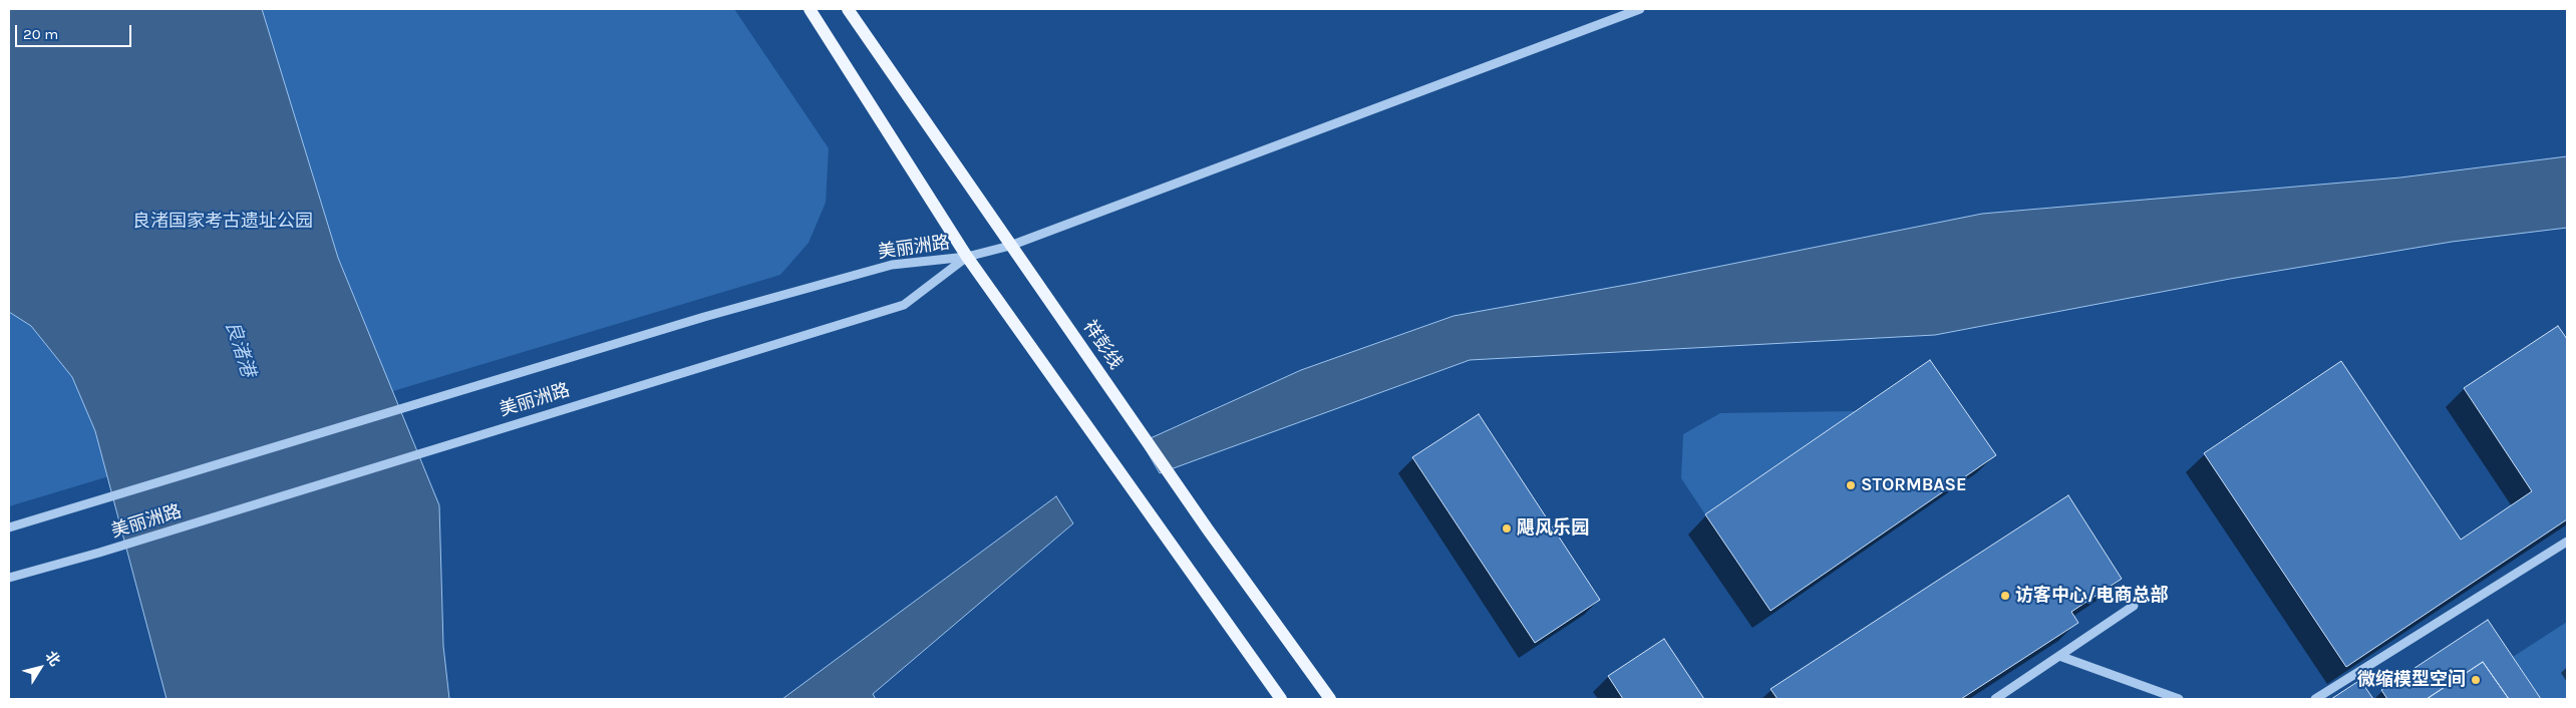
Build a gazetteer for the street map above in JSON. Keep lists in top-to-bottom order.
{
  "streets": {
    "main road": ["祥彭线"],
    "street": ["美丽洲路"]
  },
  "water": ["良渚港"],
  "parks": ["良渚国家考古遗址公园"],
  "places": [
    "STORMBASE",
    "飓风乐园",
    "访客中心/电商总部",
    "微缩模型空间"
  ],
  "scale_bar": "20 m",
  "north": "top right"
}
